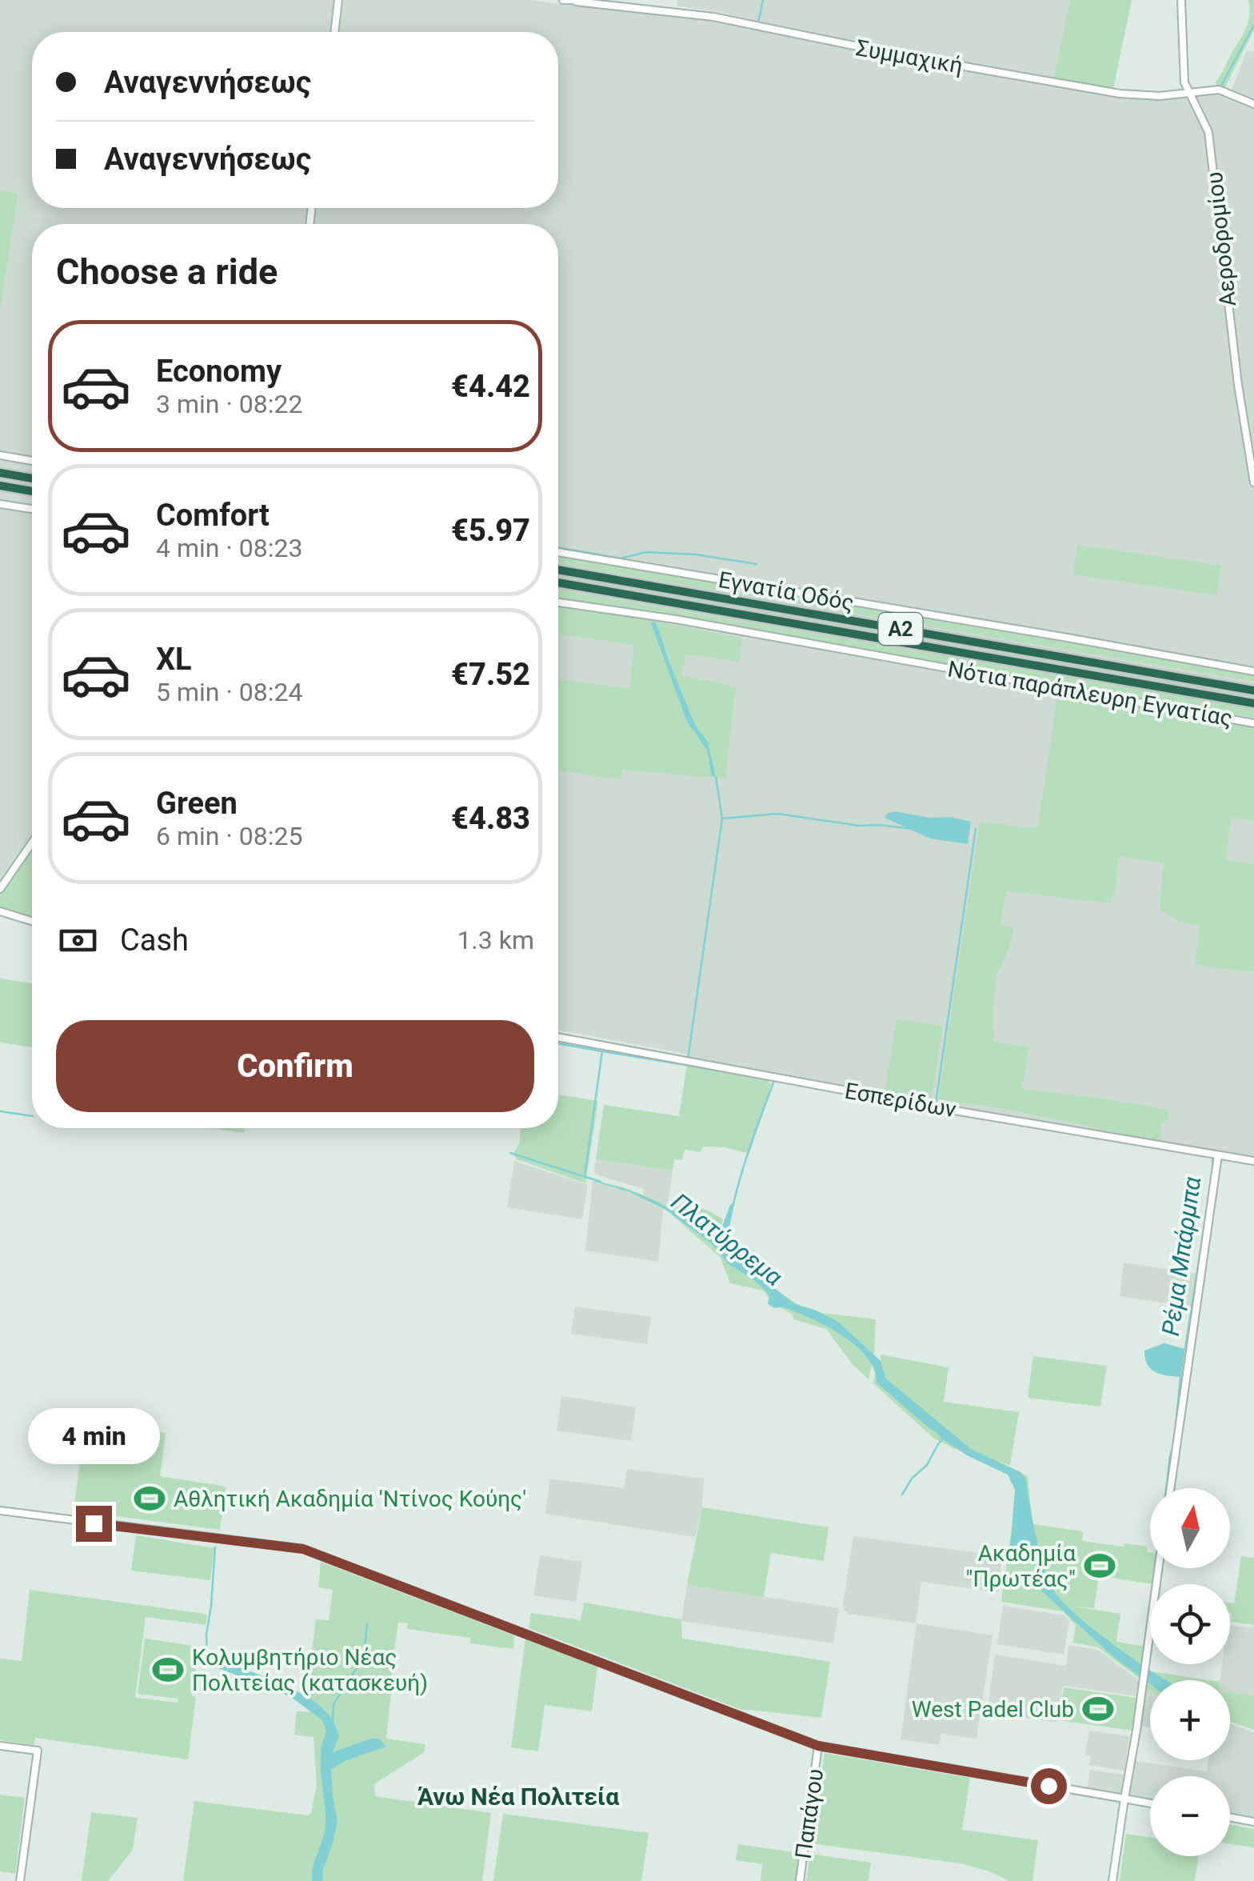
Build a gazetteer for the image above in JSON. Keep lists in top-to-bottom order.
{
  "streets": {
    "highway": ["Εγνατία Οδός", "Α2"],
    "street": [
      "Συμμαχική",
      "Αεροδρομίου",
      "Νότια παράπλευρη Εγνατίας",
      "Εσπερίδων",
      "Παπάγου"
    ]
  },
  "crossings": [
    ["Συμμαχική", "Αεροδρομίου"]
  ],
  "districts": ["Άνω Νέα Πολιτεία"],
  "water": ["Πλατύρρεμα", "Ρέμα Μπάρμπα"],
  "places": {
    "sports": [
      "Αθλητική Ακαδημία 'Ντίνος Κούης'",
      "Ακαδημία \"Πρωτέας\"",
      "Κολυμβητήριο Νέας Πολιτείας (κατασκευή)",
      "West Padel Club"
    ]
  },
  "north": "top",
  "page": {
    "banner": ["Αναγεννήσεως", "Αναγεννήσεως"],
    "heading": "Choose a ride",
    "list": [
      {
        "name": "Economy",
        "note": "3 min · 08:22",
        "value": "€4.42"
      },
      {
        "name": "Comfort",
        "note": "4 min · 08:23",
        "value": "€5.97"
      },
      {
        "name": "XL",
        "note": "5 min · 08:24",
        "value": "€7.52"
      },
      {
        "name": "Green",
        "note": "6 min · 08:25",
        "value": "€4.83"
      }
    ],
    "pay": ["Cash", "1.3 km"],
    "buttons": "Confirm",
    "bubble": "4 min",
    "map_buttons": ["+", "−"]
  }
}
